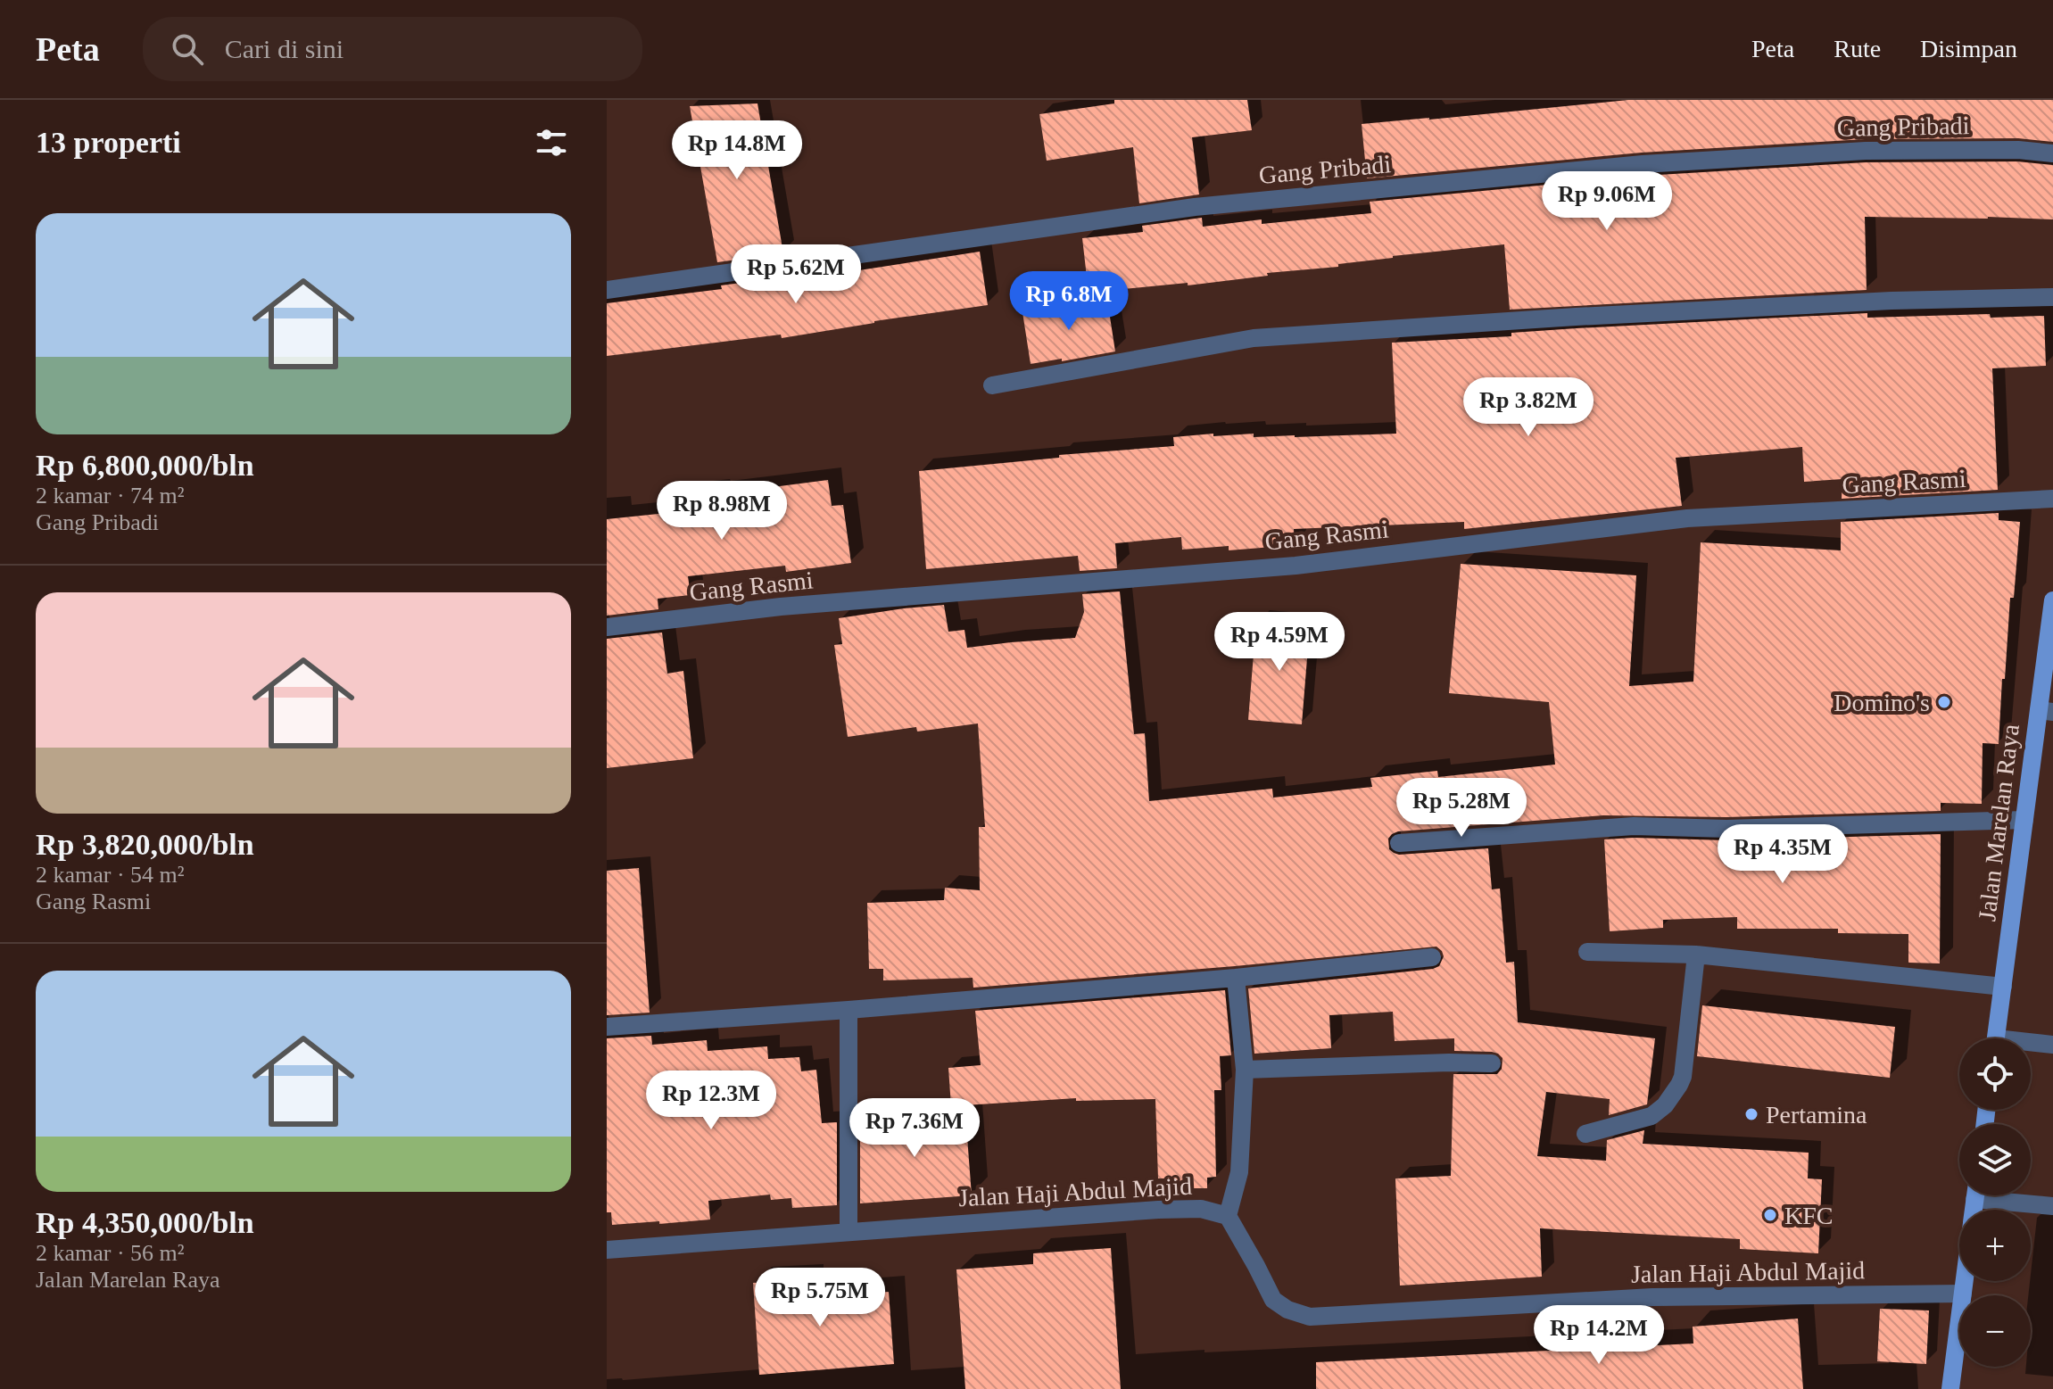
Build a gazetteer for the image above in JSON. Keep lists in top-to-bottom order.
{
  "streets": {
    "main road": ["Jalan Marelan Raya"],
    "street": ["Gang Pribadi", "Gang Rasmi", "Jalan Haji Abdul Majid"]
  },
  "places": ["Domino's", "Pertamina", "KFC"],
  "page": {
    "header": "Peta",
    "search": "Cari di sini",
    "nav": ["Peta", "Rute", "Disimpan"],
    "heading": "13 properti",
    "price": [
      "Rp 14.8M",
      "Rp 9.06M",
      "Rp 5.62M",
      "Rp 6.8M",
      "Rp 3.82M",
      "Rp 8.98M",
      "Rp 4.59M",
      "Rp 5.28M",
      "Rp 4.35M",
      "Rp 12.3M",
      "Rp 7.36M",
      "Rp 5.75M",
      "Rp 14.2M"
    ],
    "list": [
      {
        "name": "Rp 6,800,000/bln",
        "note": "2 kamar · 74 m² · Gang Pribadi"
      },
      {
        "name": "Rp 3,820,000/bln",
        "note": "2 kamar · 54 m² · Gang Rasmi"
      },
      {
        "name": "Rp 4,350,000/bln",
        "note": "2 kamar · 56 m² · Jalan Marelan Raya"
      }
    ],
    "map_buttons": ["+", "−"]
  }
}
